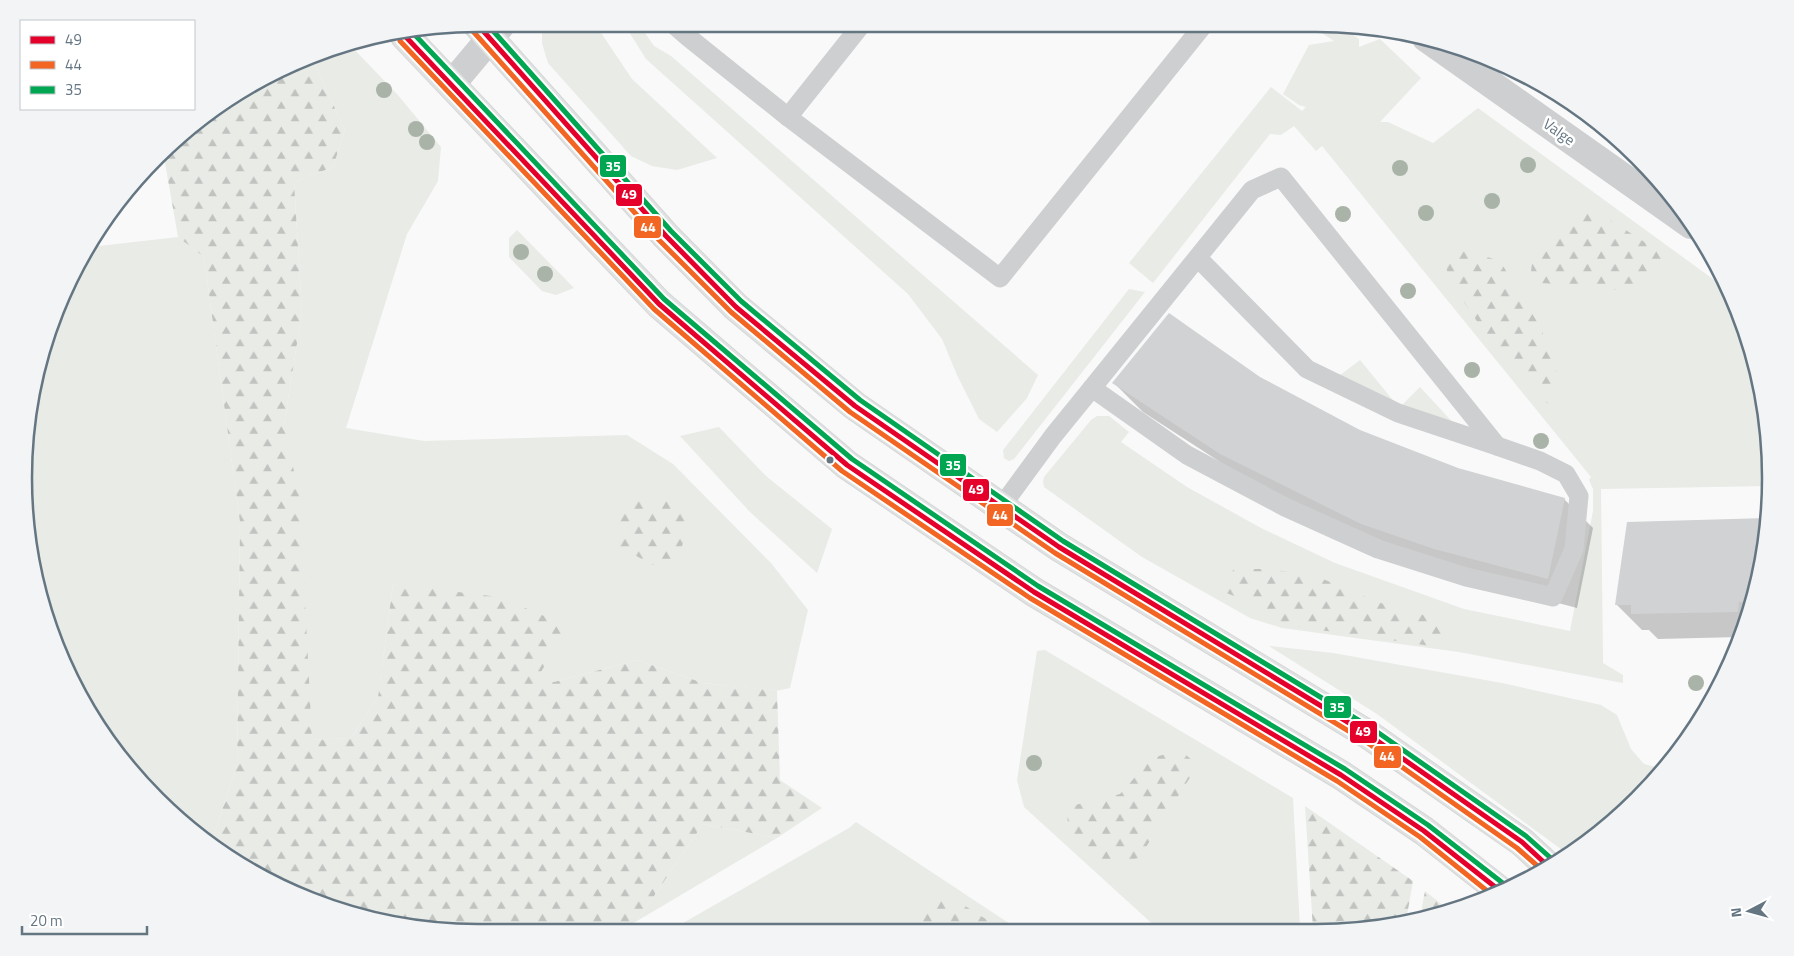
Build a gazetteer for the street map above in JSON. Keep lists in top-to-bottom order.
{
  "streets": {
    "street": ["Valge"]
  },
  "lines": ["transit line 49", "transit line 35", "transit line 44"],
  "legend": ["49", "44", "35"],
  "scale_bar": "20 m",
  "north": "left"
}
